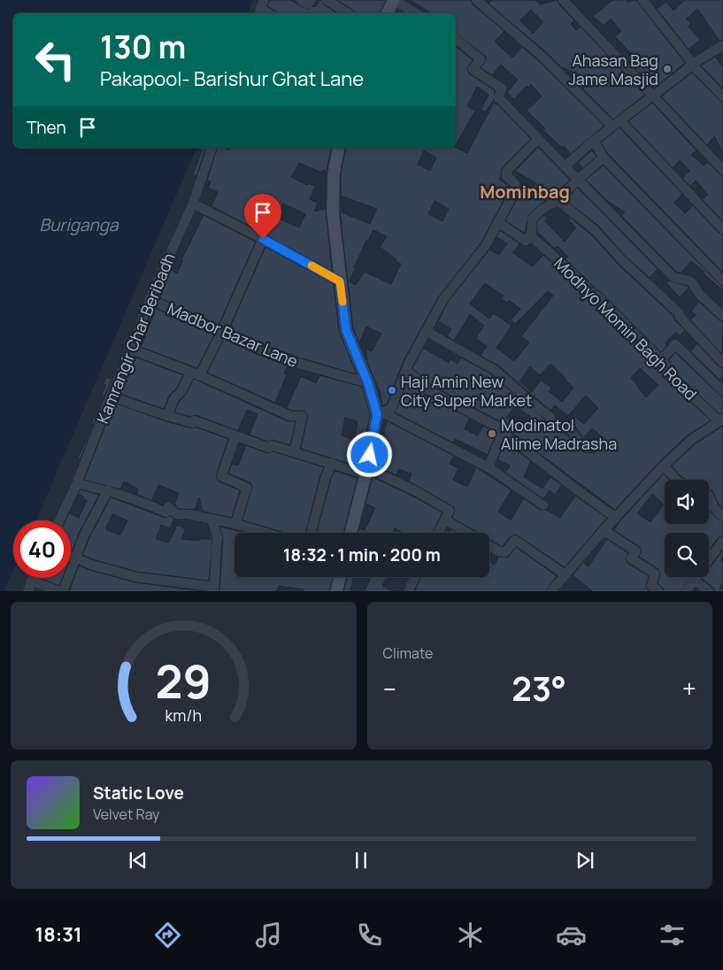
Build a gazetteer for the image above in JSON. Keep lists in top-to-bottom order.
{
  "streets": {
    "street": ["Modhyo Momin Bagh Road", "Madbor Bazar Lane", "Kamrangir Char Beribadh"]
  },
  "crossings": [
    ["Madbor Bazar Lane", "Kamrangir Char Beribadh"]
  ],
  "districts": ["Mominbag"],
  "water": ["Buriganga"],
  "places": ["Ahasan Bag Jame Masjid", "Haji Amin New City Super Market", "Modinatol Alime Madrasha"],
  "page": {
    "turn": ["130 m", "Pakapool- Barishur Ghat Lane"],
    "then": "Then",
    "limit": "40",
    "trip": "18:32 · 1 min · 200 m",
    "tile": "Climate",
    "heat": ["−", "23°", "+"],
    "song": ["Static Love", "Velvet Ray"],
    "tabs": "18:31",
    "gauge": ["29", "km/h"]
  }
}
